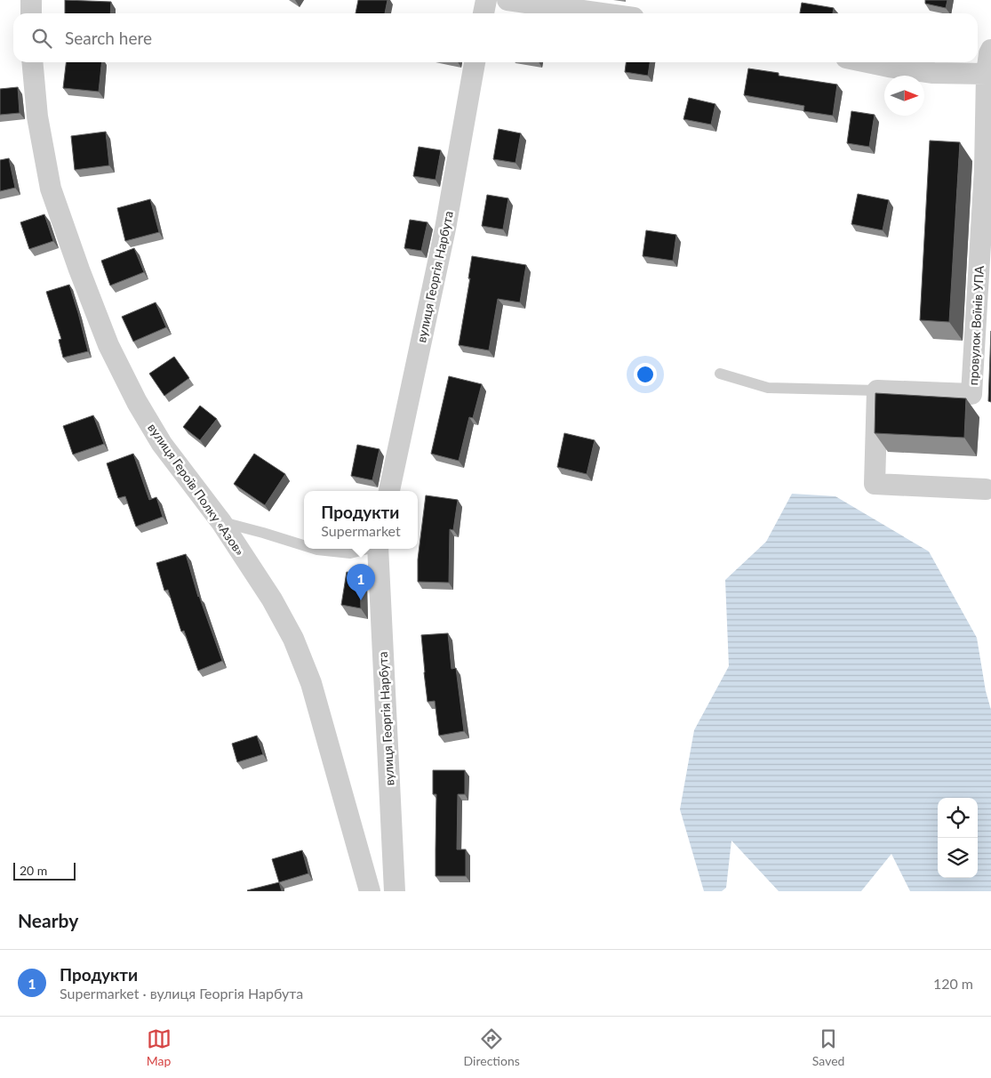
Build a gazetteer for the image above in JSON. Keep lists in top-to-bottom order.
{
  "streets": {
    "street": ["вулиця Георгія Нарбута", "провулок Воїнів УПА", "вулиця Героїв Полку «Азов»"]
  },
  "scale_bar": "20 m",
  "north": "right",
  "page": {
    "search": "Search here",
    "popup": ["Продукти", "Supermarket"],
    "pins": "1",
    "scale": "20 m",
    "heading": "Nearby",
    "list": [
      {
        "mark": "1",
        "name": "Продукти",
        "note": "Supermarket · вулиця Георгія Нарбута",
        "value": "120 m"
      }
    ],
    "nav": ["Map", "Directions", "Saved"]
  }
}
